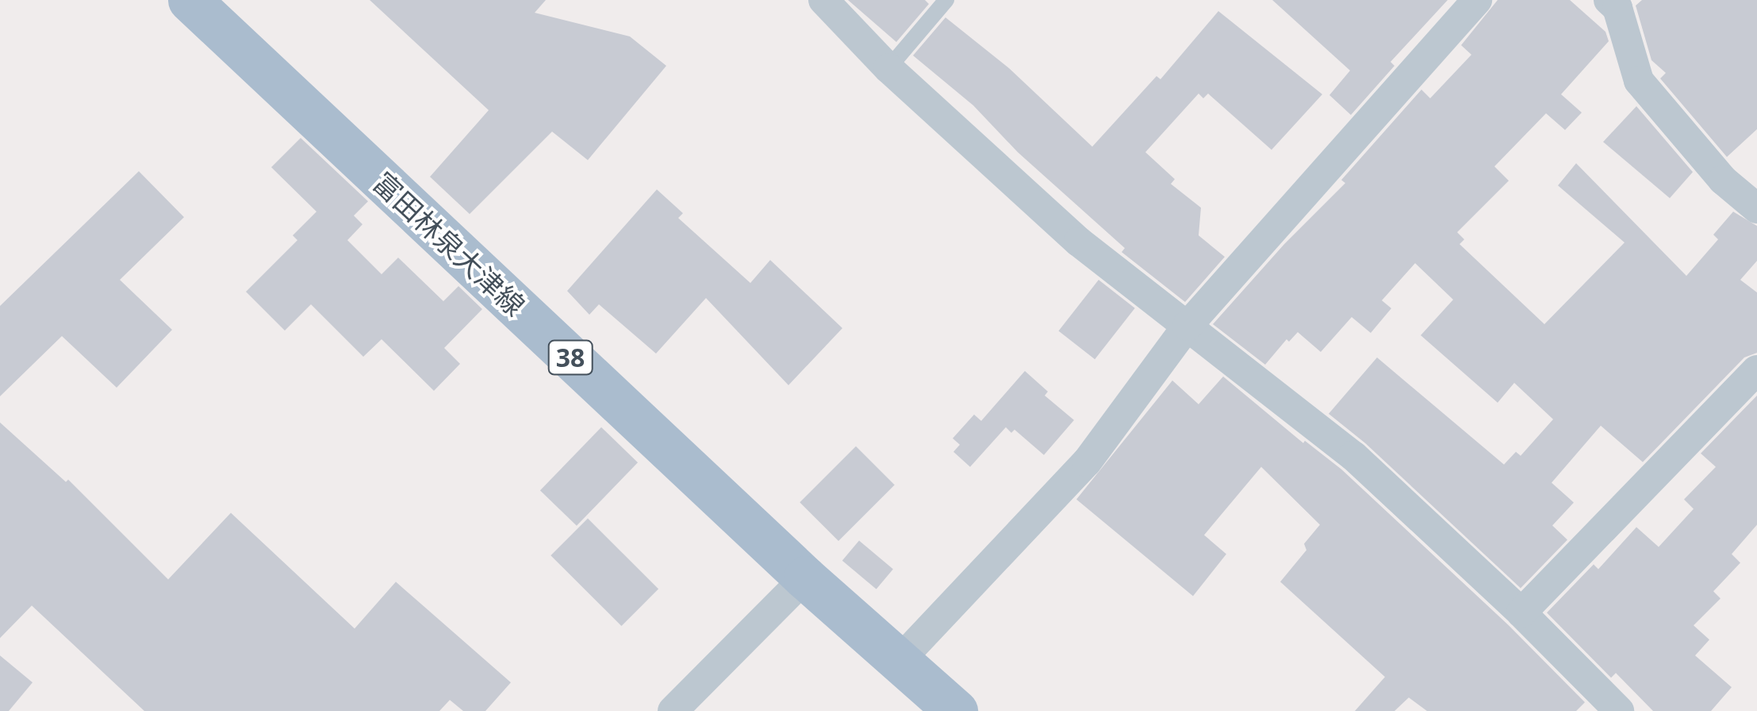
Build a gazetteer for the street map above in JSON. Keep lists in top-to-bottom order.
{
  "streets": {
    "main road": ["富田林泉大津線", "38"]
  }
}
